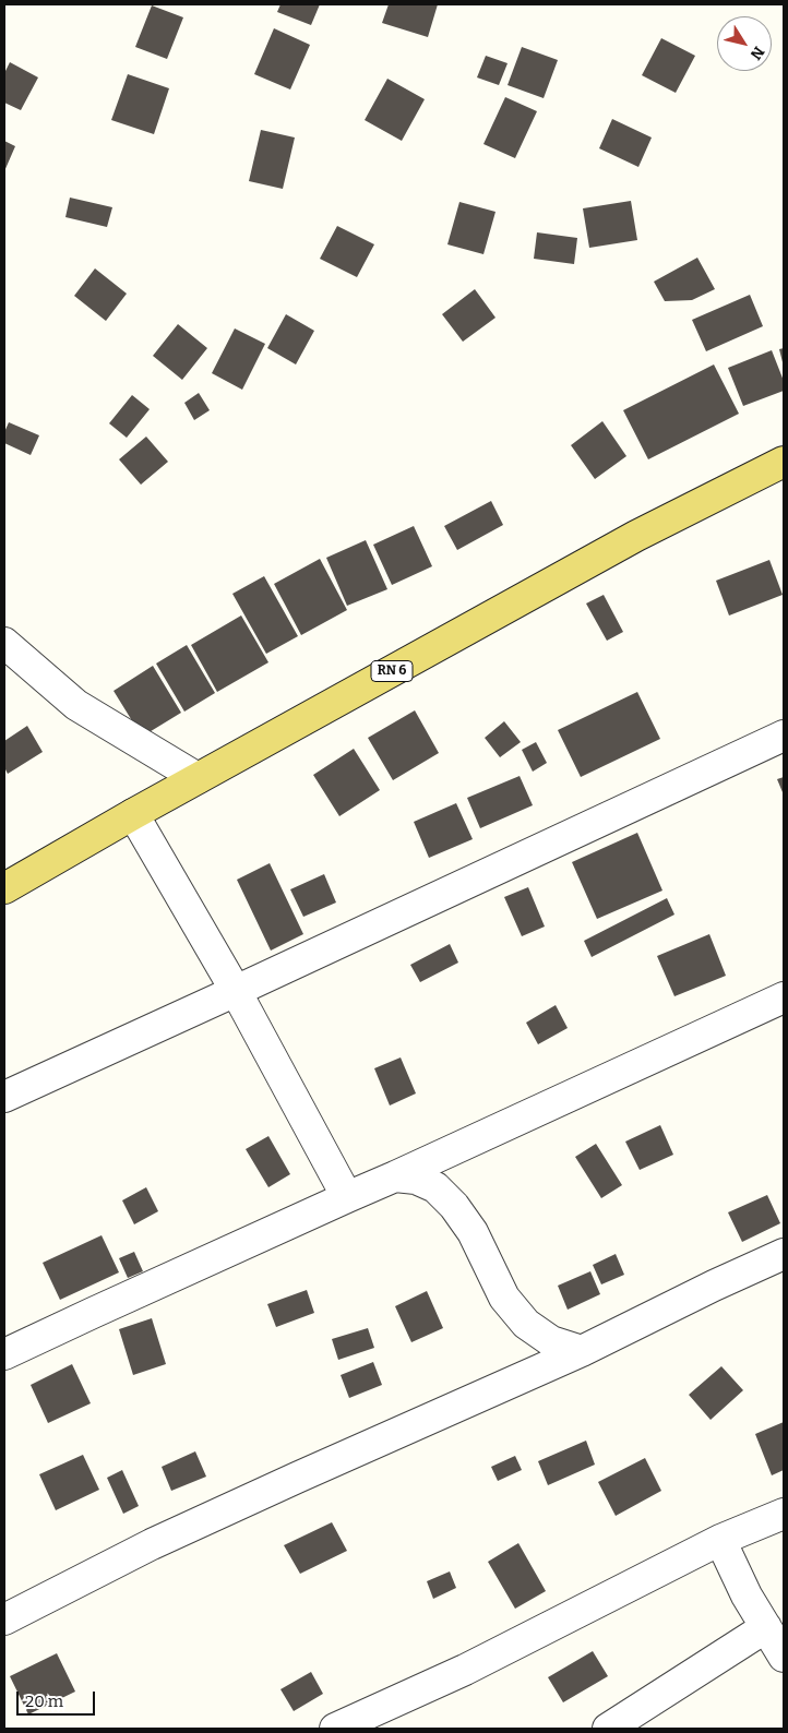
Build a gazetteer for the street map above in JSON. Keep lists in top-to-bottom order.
{
  "streets": {
    "main road": ["RN 6"]
  },
  "scale_bar": "20 m",
  "north": "bottom right"
}
